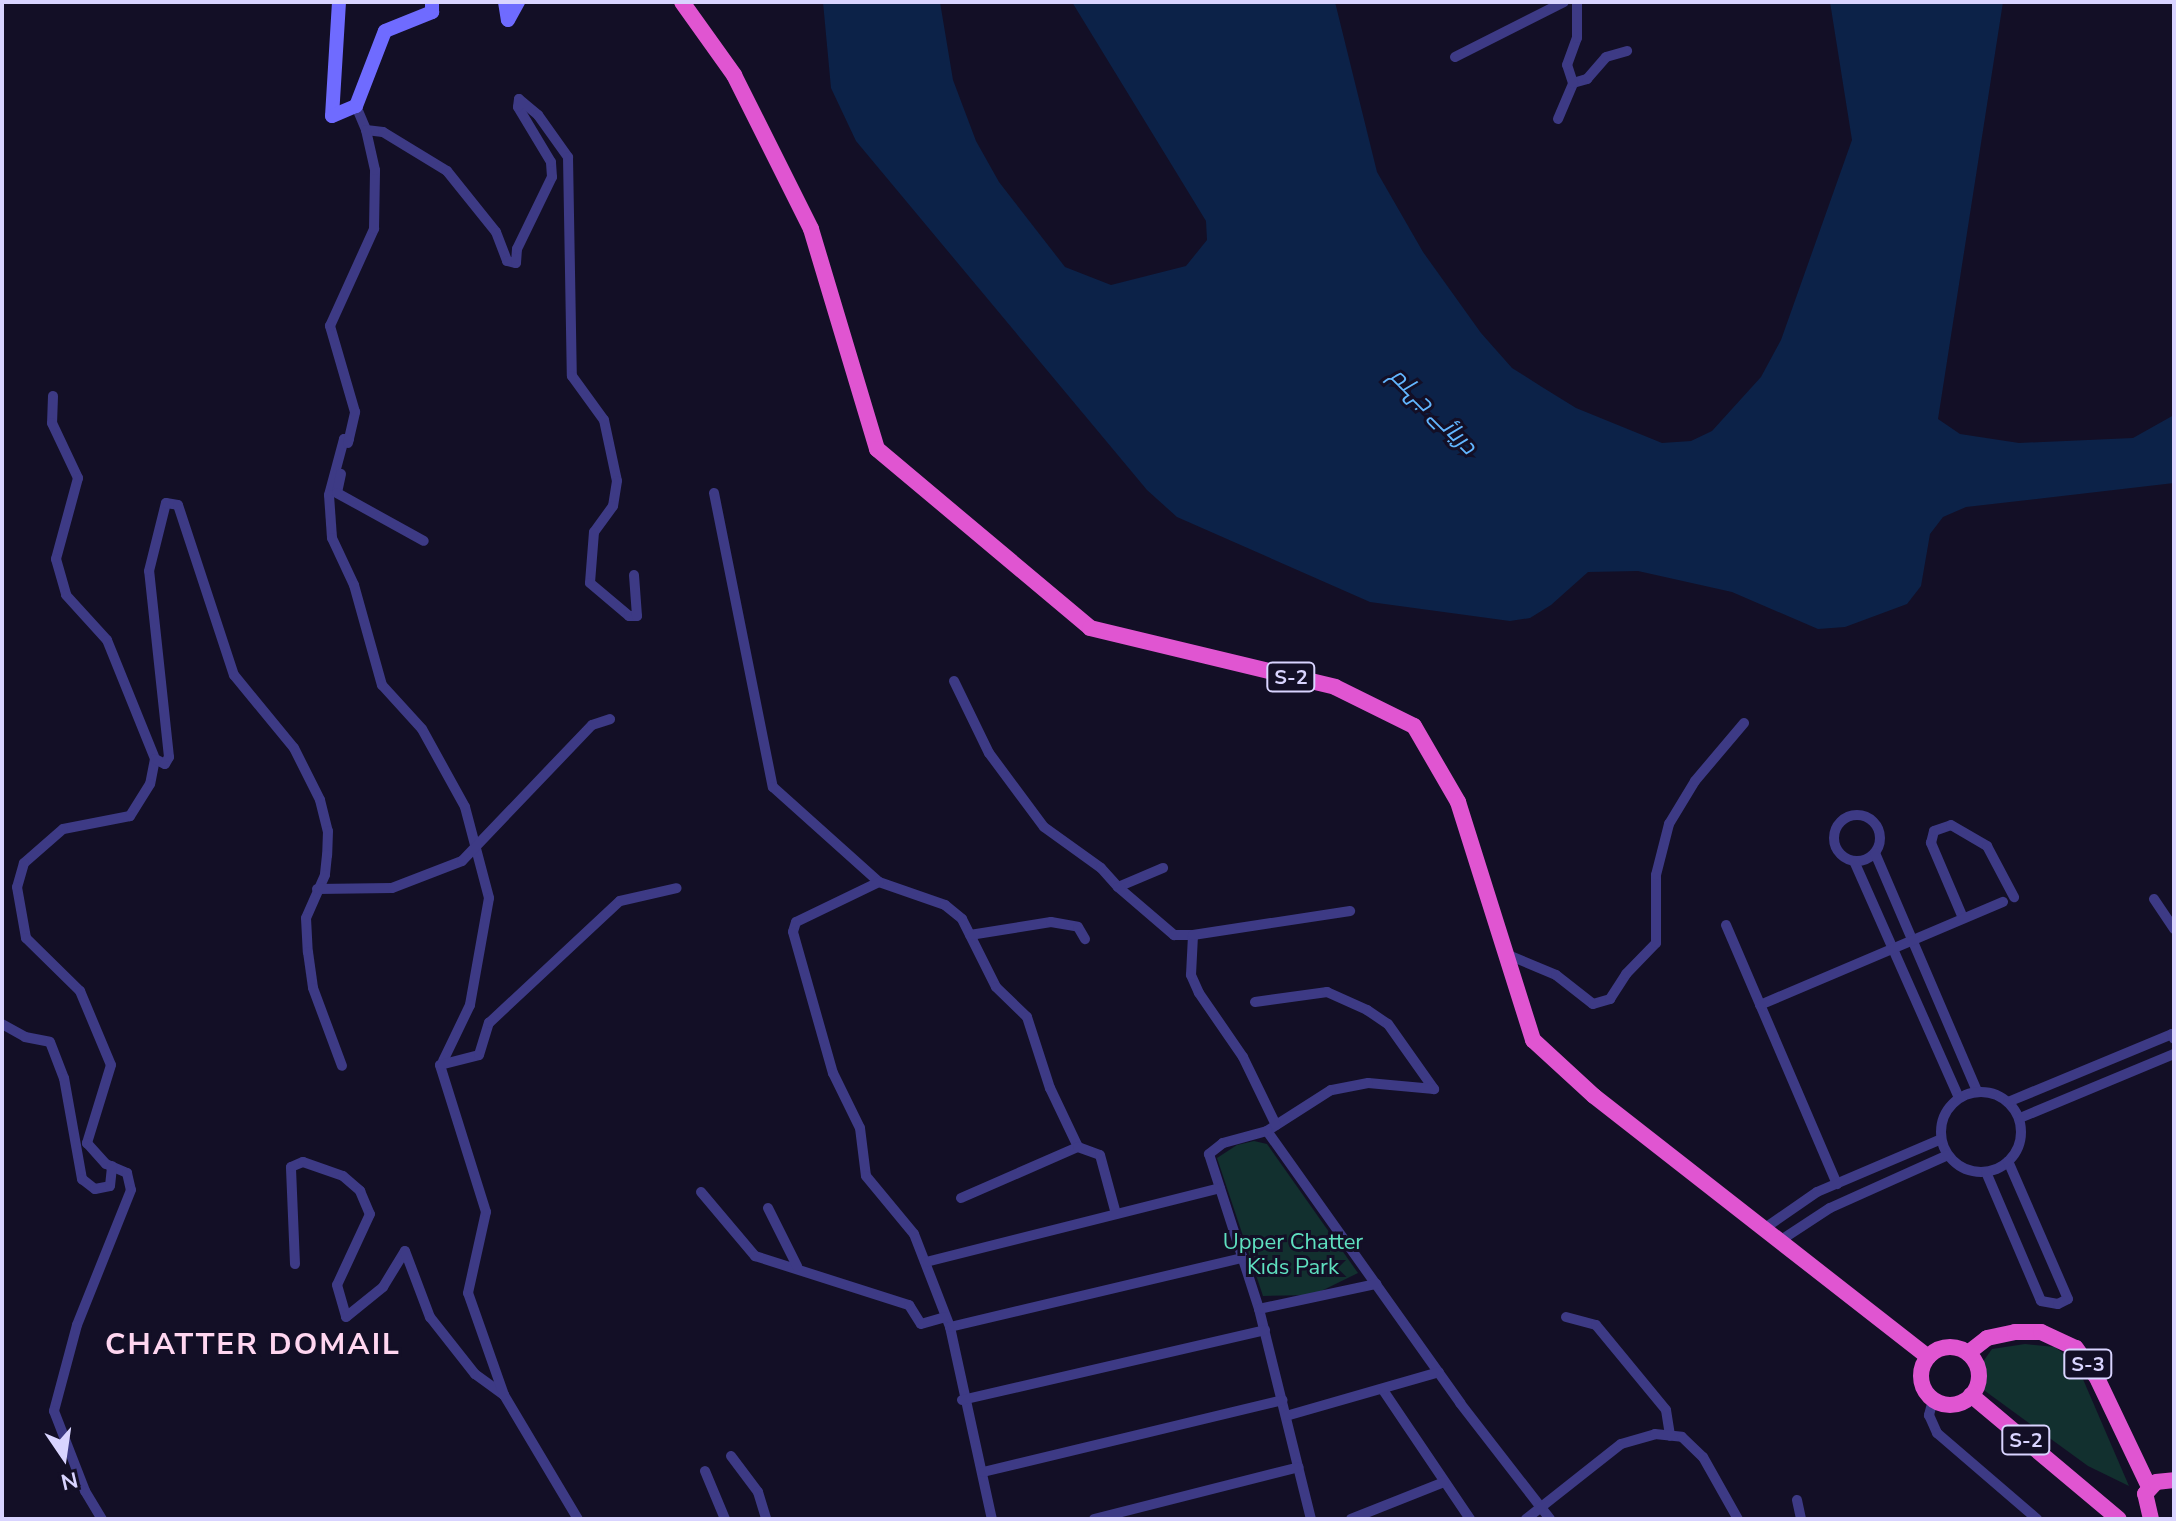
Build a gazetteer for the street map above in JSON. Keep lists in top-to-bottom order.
{
  "streets": {
    "highway": ["S-2", "S-3"]
  },
  "crossings": [
    ["S-2", "S-3"]
  ],
  "districts": ["CHATTER DOMAIL"],
  "water": ["دریائے جہلم"],
  "parks": ["Upper Chatter Kids Park"],
  "north": "bottom"
}
